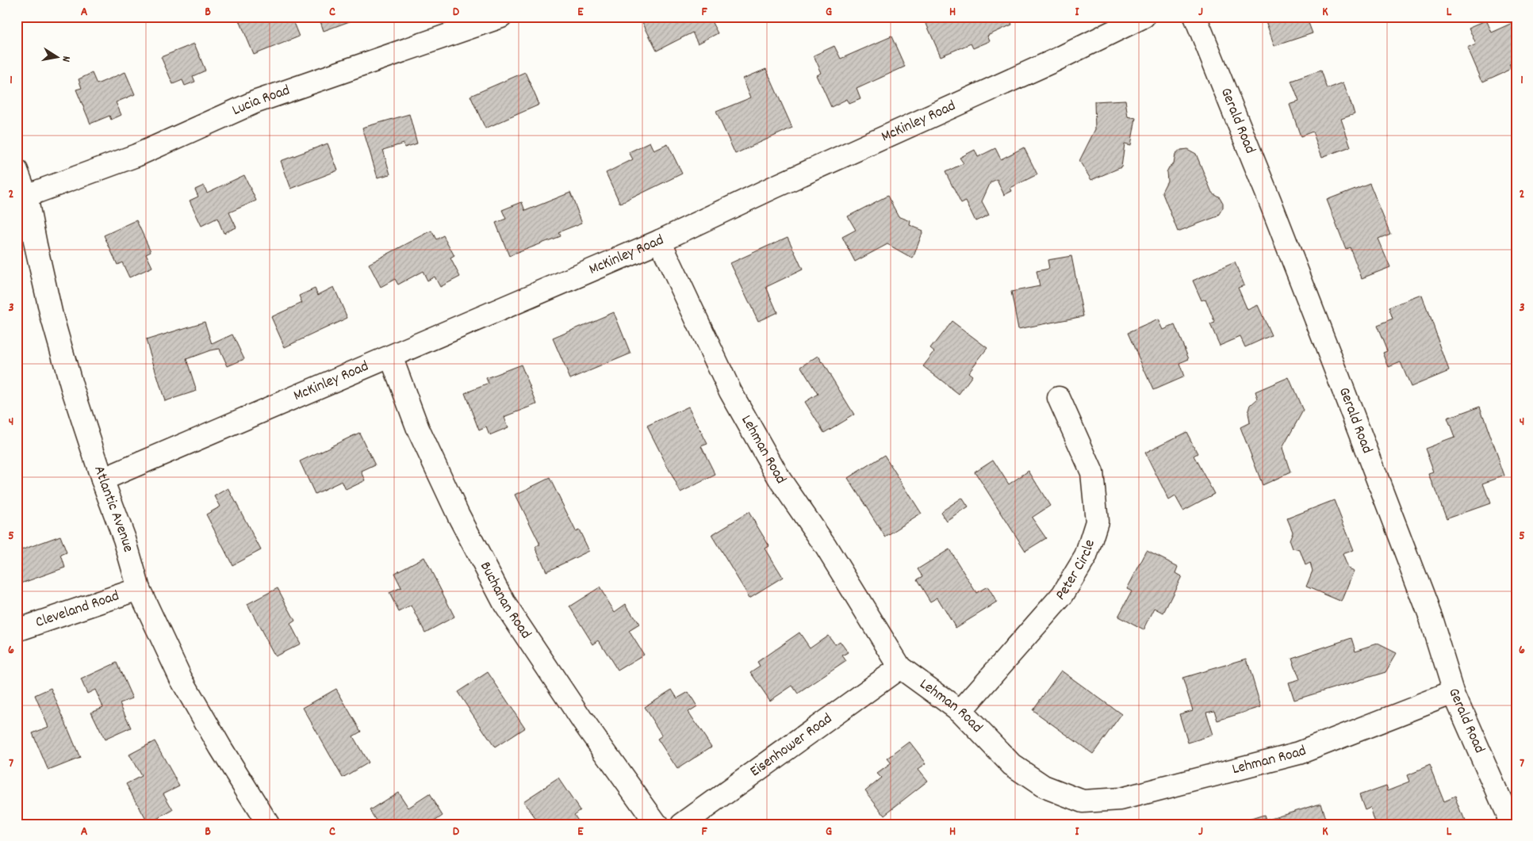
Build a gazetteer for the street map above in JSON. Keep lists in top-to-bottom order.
{
  "streets": {
    "street": [
      "Lucia Road",
      "Gerald Road",
      "McKinley Road",
      "Lehman Road",
      "Atlantic Avenue",
      "Peter Circle",
      "Buchanan Road",
      "Cleveland Road",
      "Eisenhower Road"
    ]
  },
  "crossings": [
    ["Lucia Road", "Atlantic Avenue"],
    ["Gerald Road", "Lehman Road"],
    ["McKinley Road", "Lehman Road"],
    ["McKinley Road", "Atlantic Avenue"],
    ["McKinley Road", "Buchanan Road"],
    ["Lehman Road", "Peter Circle"],
    ["Lehman Road", "Eisenhower Road"],
    ["Atlantic Avenue", "Cleveland Road"]
  ],
  "north": "right",
  "grid": {
    "columns": [
      "A",
      "B",
      "C",
      "D",
      "E",
      "F",
      "G",
      "H",
      "I",
      "J",
      "K",
      "L"
    ],
    "rows": [
      "1",
      "2",
      "3",
      "4",
      "5",
      "6",
      "7"
    ]
  }
}
